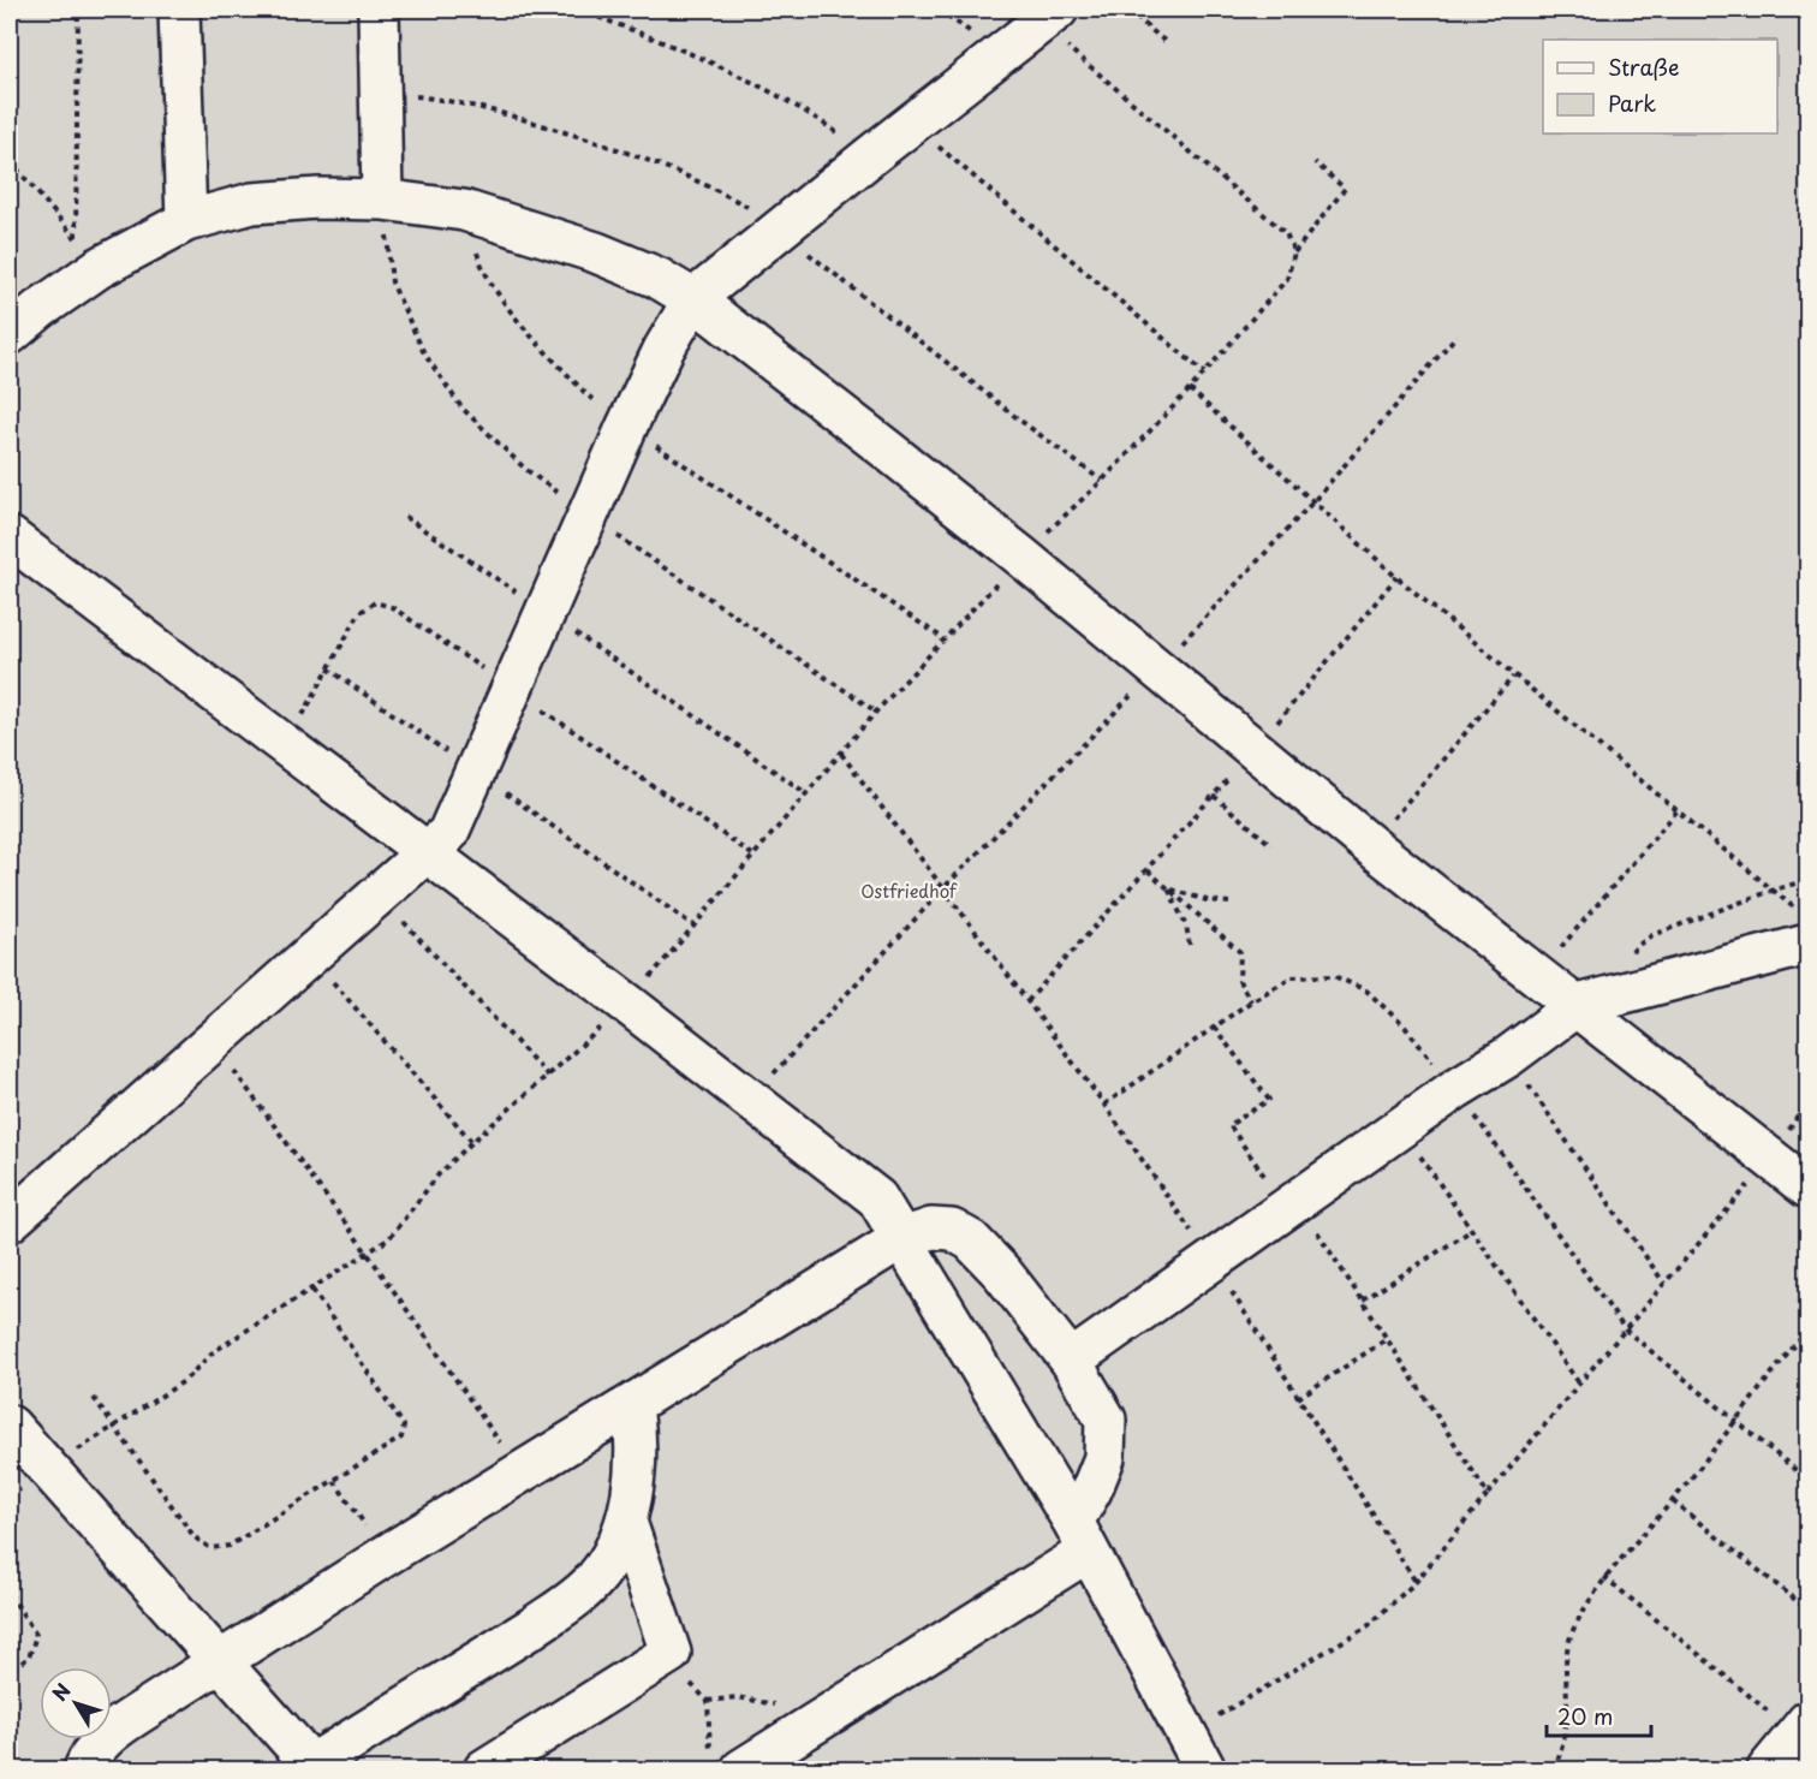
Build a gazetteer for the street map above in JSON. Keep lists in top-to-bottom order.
{
  "parks": ["Ostfriedhof"],
  "legend": ["Straße", "Park"],
  "scale_bar": "20 m",
  "north": "top left"
}
